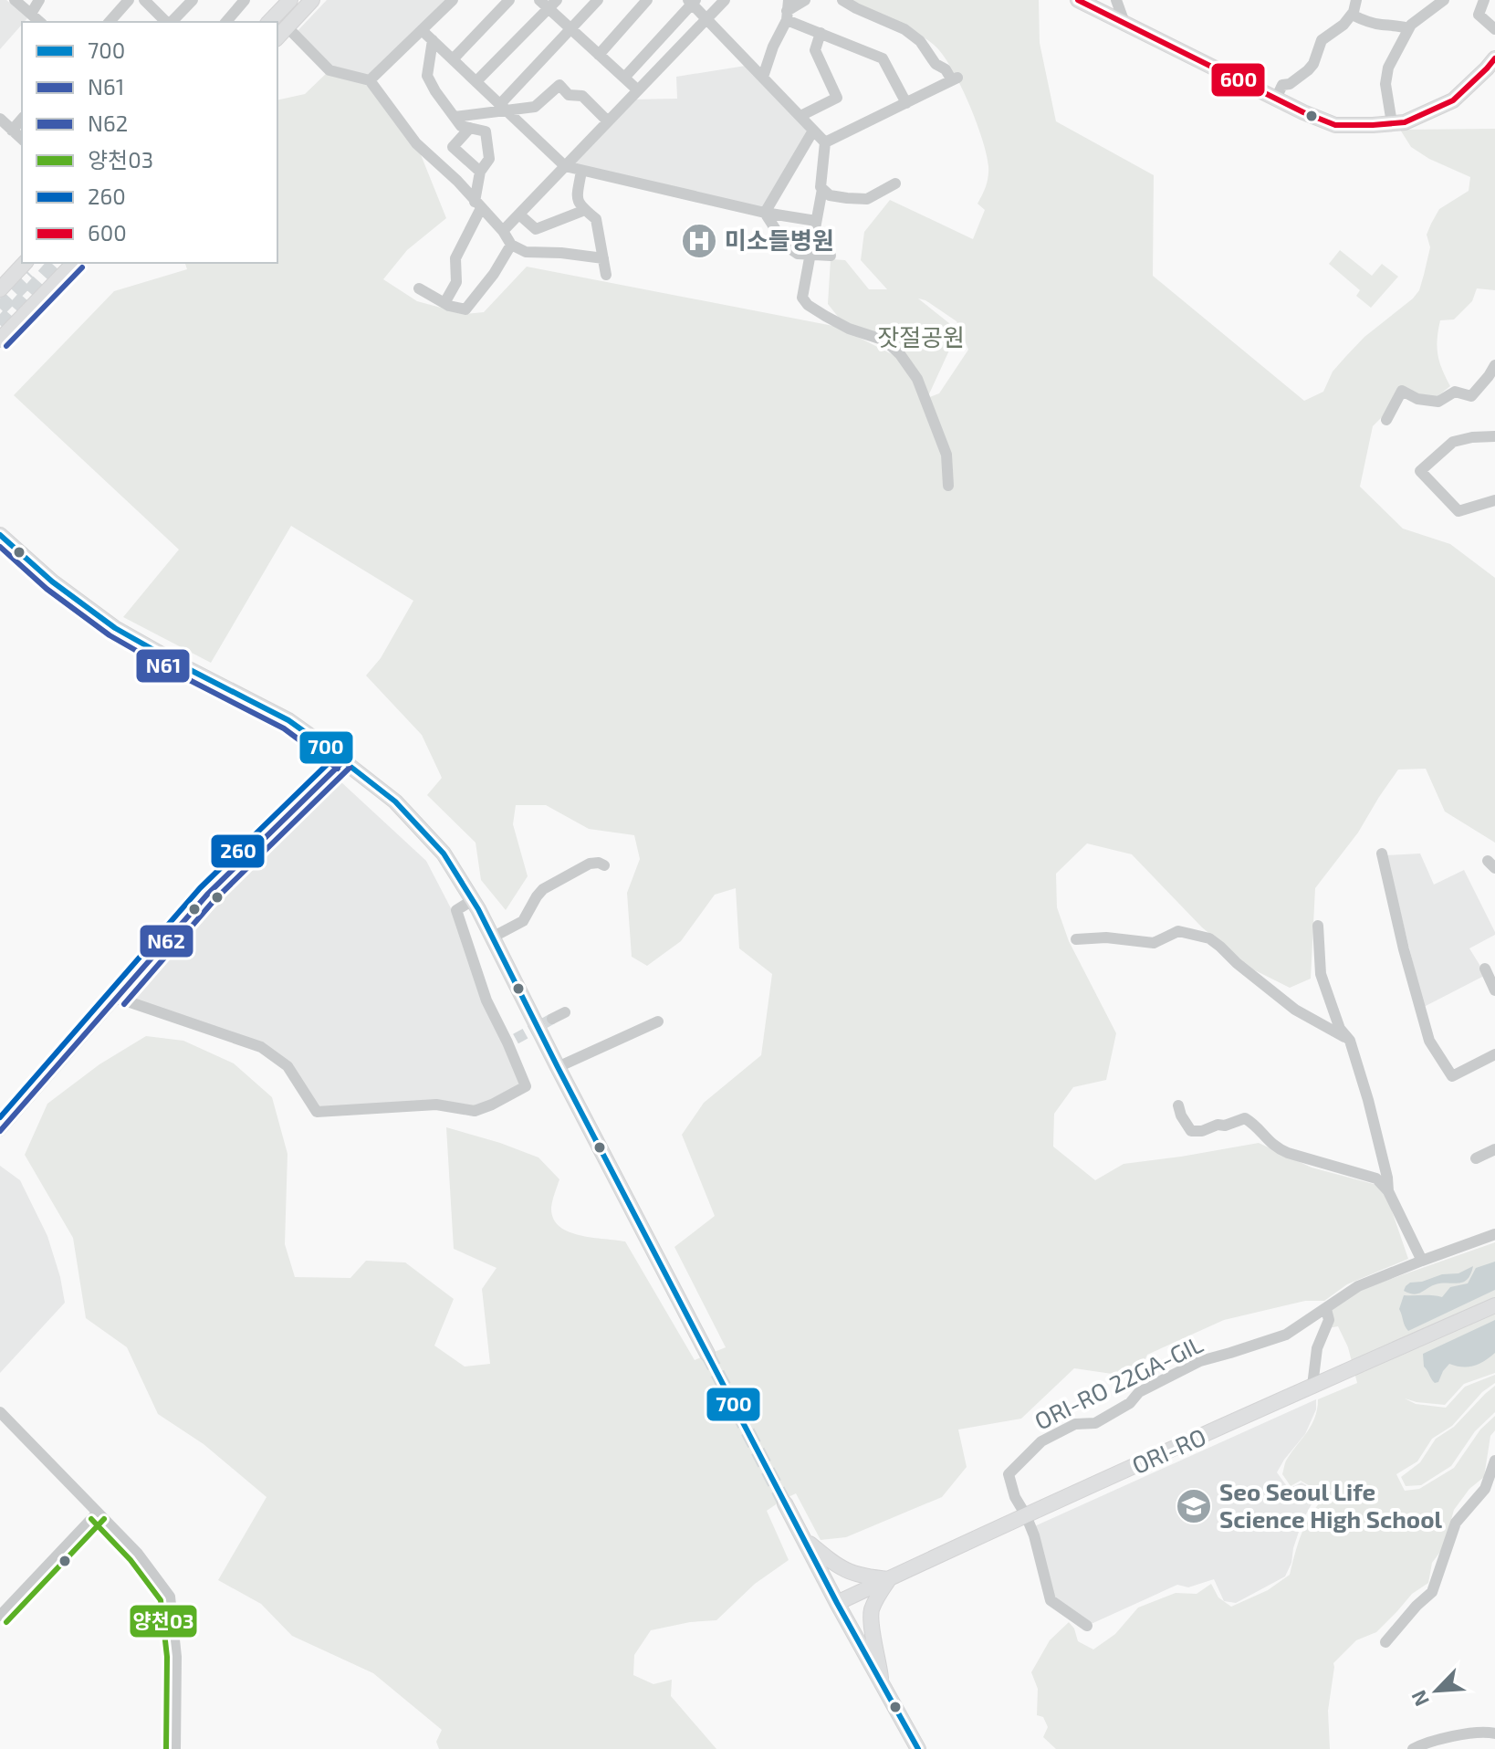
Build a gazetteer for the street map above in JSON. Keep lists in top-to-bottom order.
{
  "streets": {
    "main road": ["ORI-RO"],
    "street": ["ORI-RO 22GA-GIL"]
  },
  "crossings": [
    ["ORI-RO 22GA-GIL", "ORI-RO"]
  ],
  "parks": ["잣절공원"],
  "places": {
    "hospital": ["미소들병원"],
    "school or university": ["Seo Seoul Life Science High School"]
  },
  "lines": [
    "transit line 600",
    "transit line N61",
    "transit line 700",
    "transit line 260",
    "transit line N62",
    "transit line 양천03"
  ],
  "legend": [
    "700",
    "N61",
    "N62",
    "양천03",
    "260",
    "600"
  ],
  "north": "bottom left"
}
